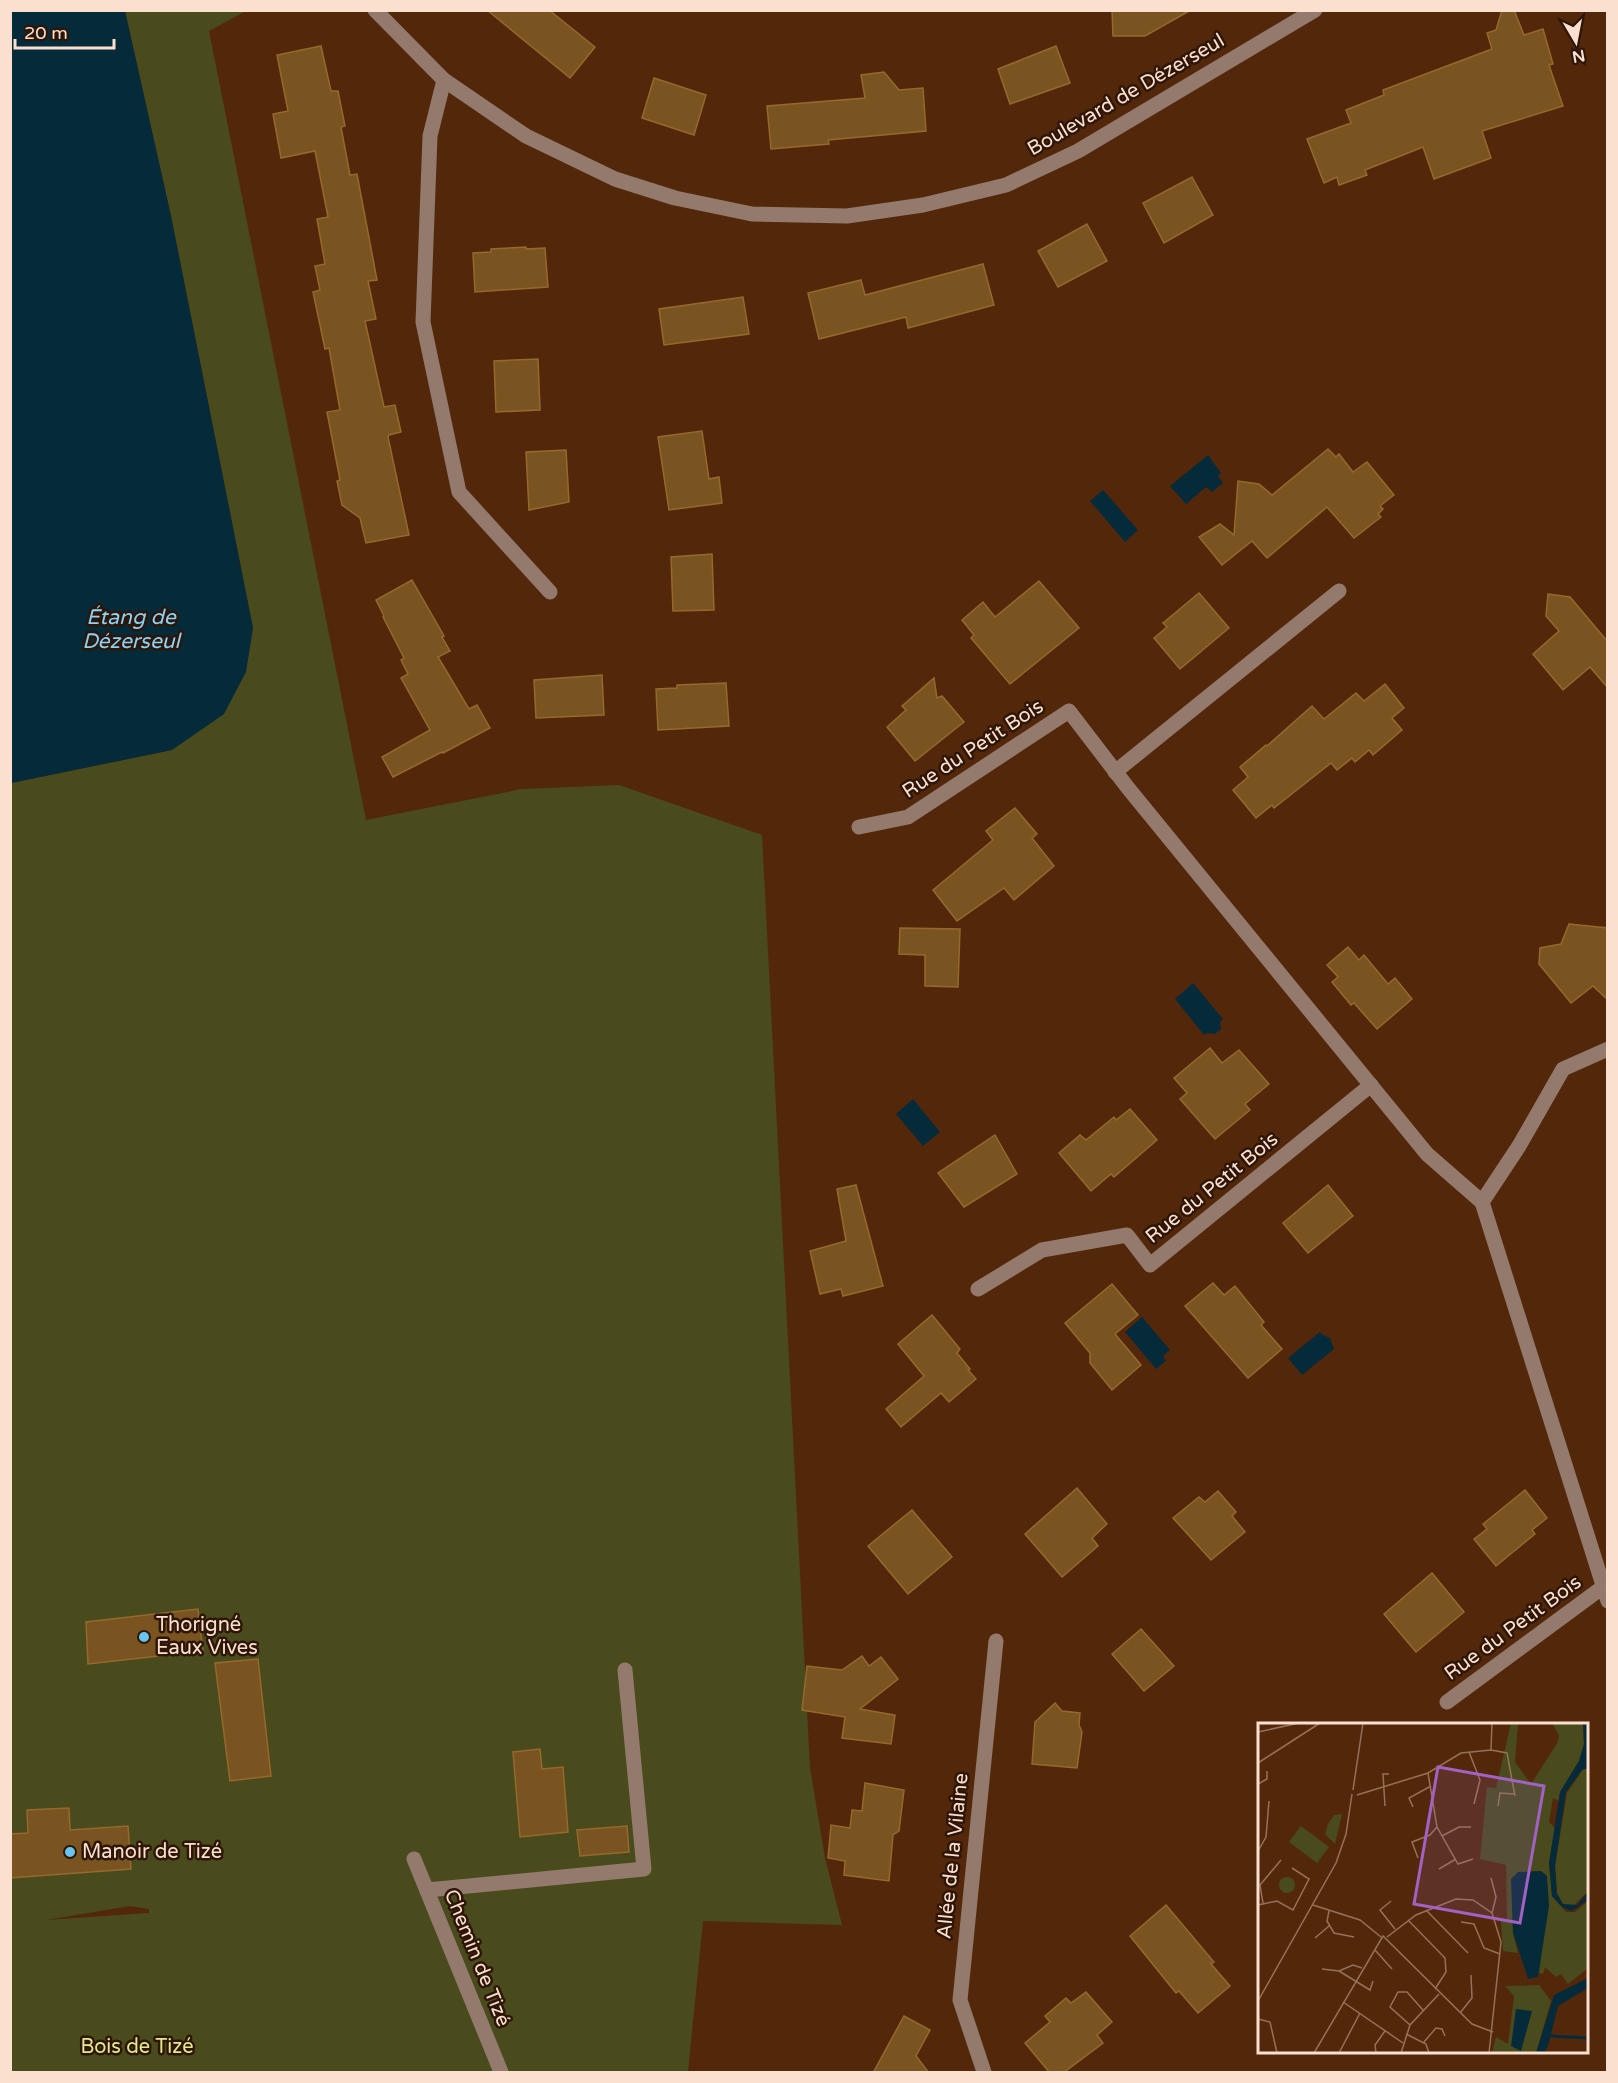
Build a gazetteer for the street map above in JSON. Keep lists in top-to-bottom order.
{
  "streets": {
    "street": [
      "Boulevard de Dézerseul",
      "Rue du Petit Bois",
      "Allée de la Vilaine",
      "Chemin de Tizé"
    ]
  },
  "water": ["Étang de Dézerseul"],
  "parks": ["Bois de Tizé"],
  "places": ["Thorigné Eaux Vives", "Manoir de Tizé"],
  "scale_bar": "20 m",
  "north": "bottom"
}
